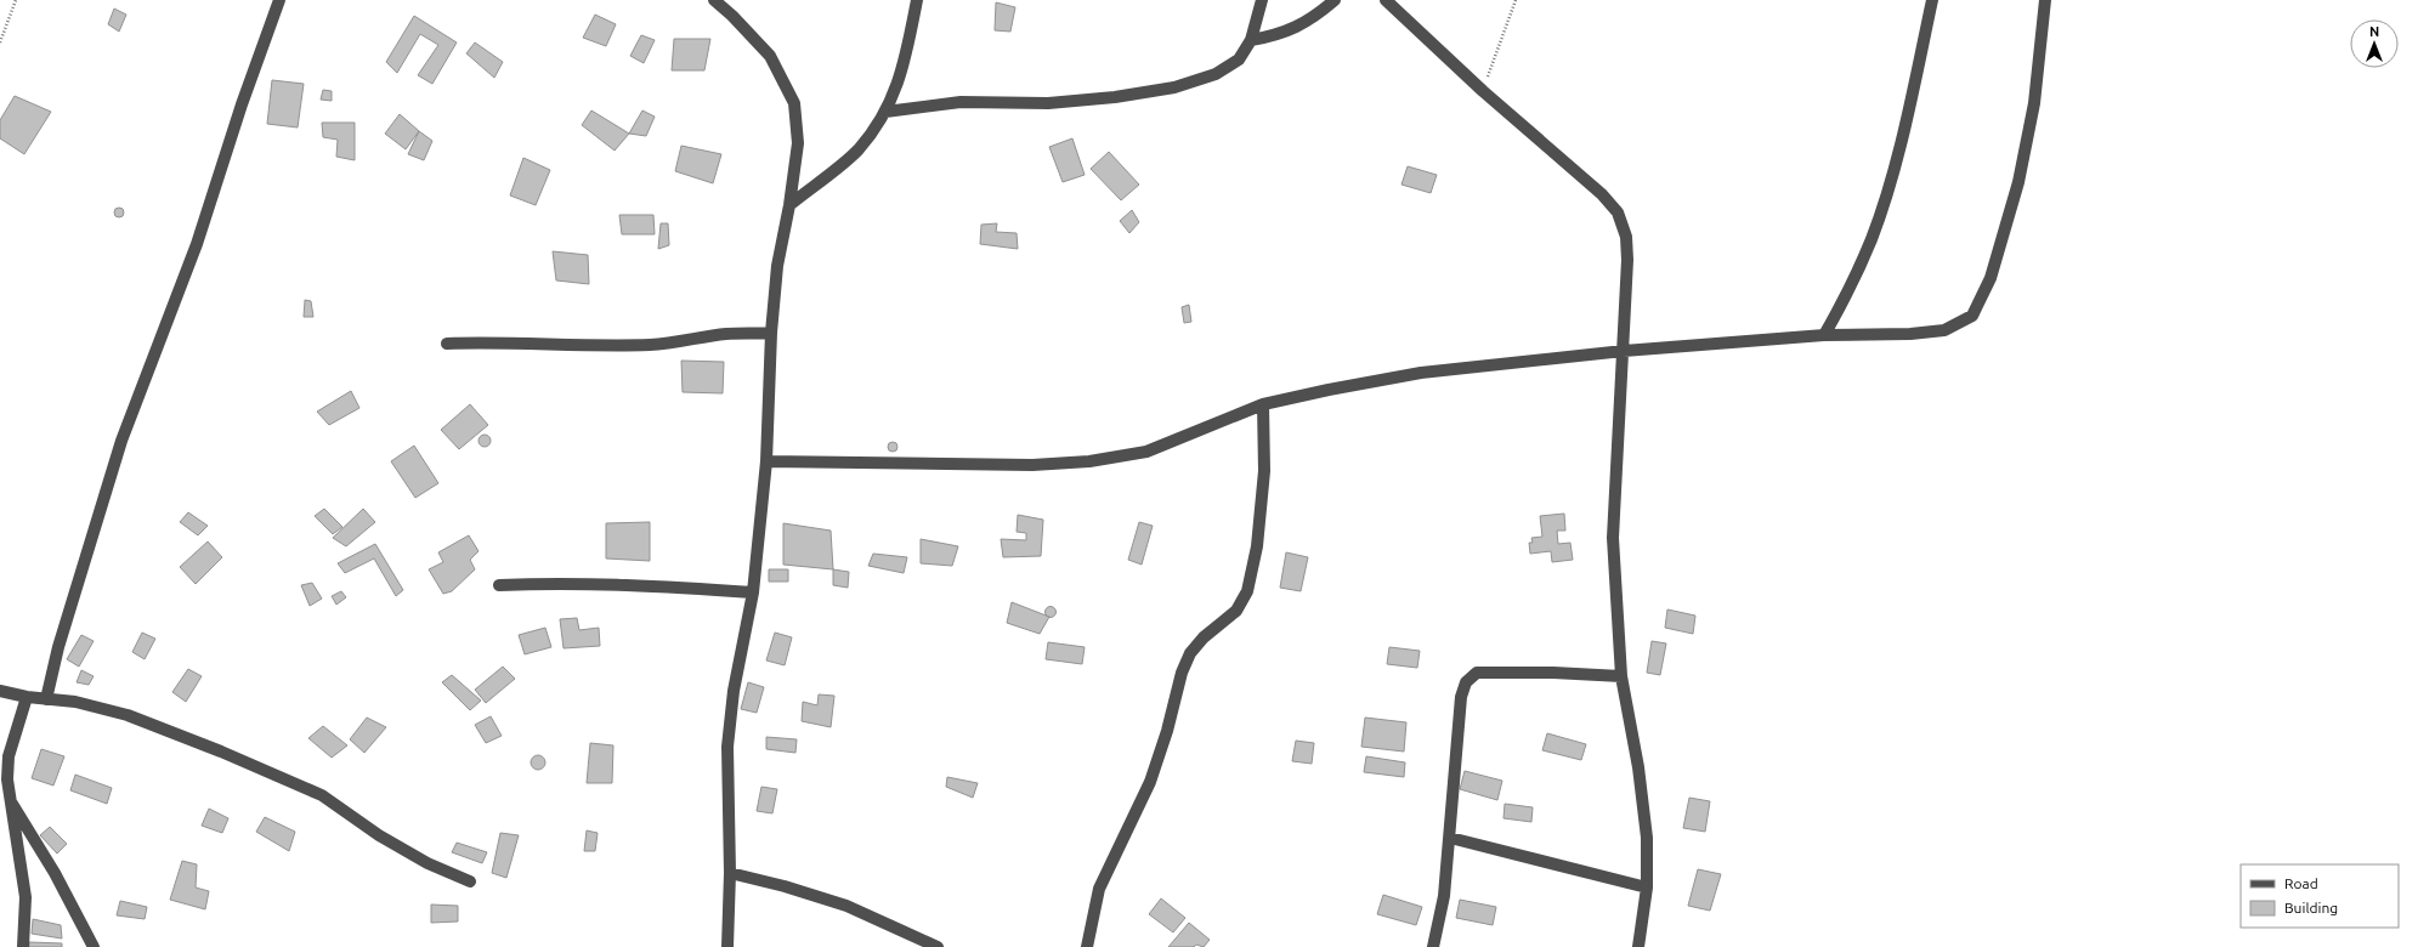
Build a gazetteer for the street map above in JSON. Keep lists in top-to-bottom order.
{
  "legend": ["Road", "Building"],
  "north": "top"
}
